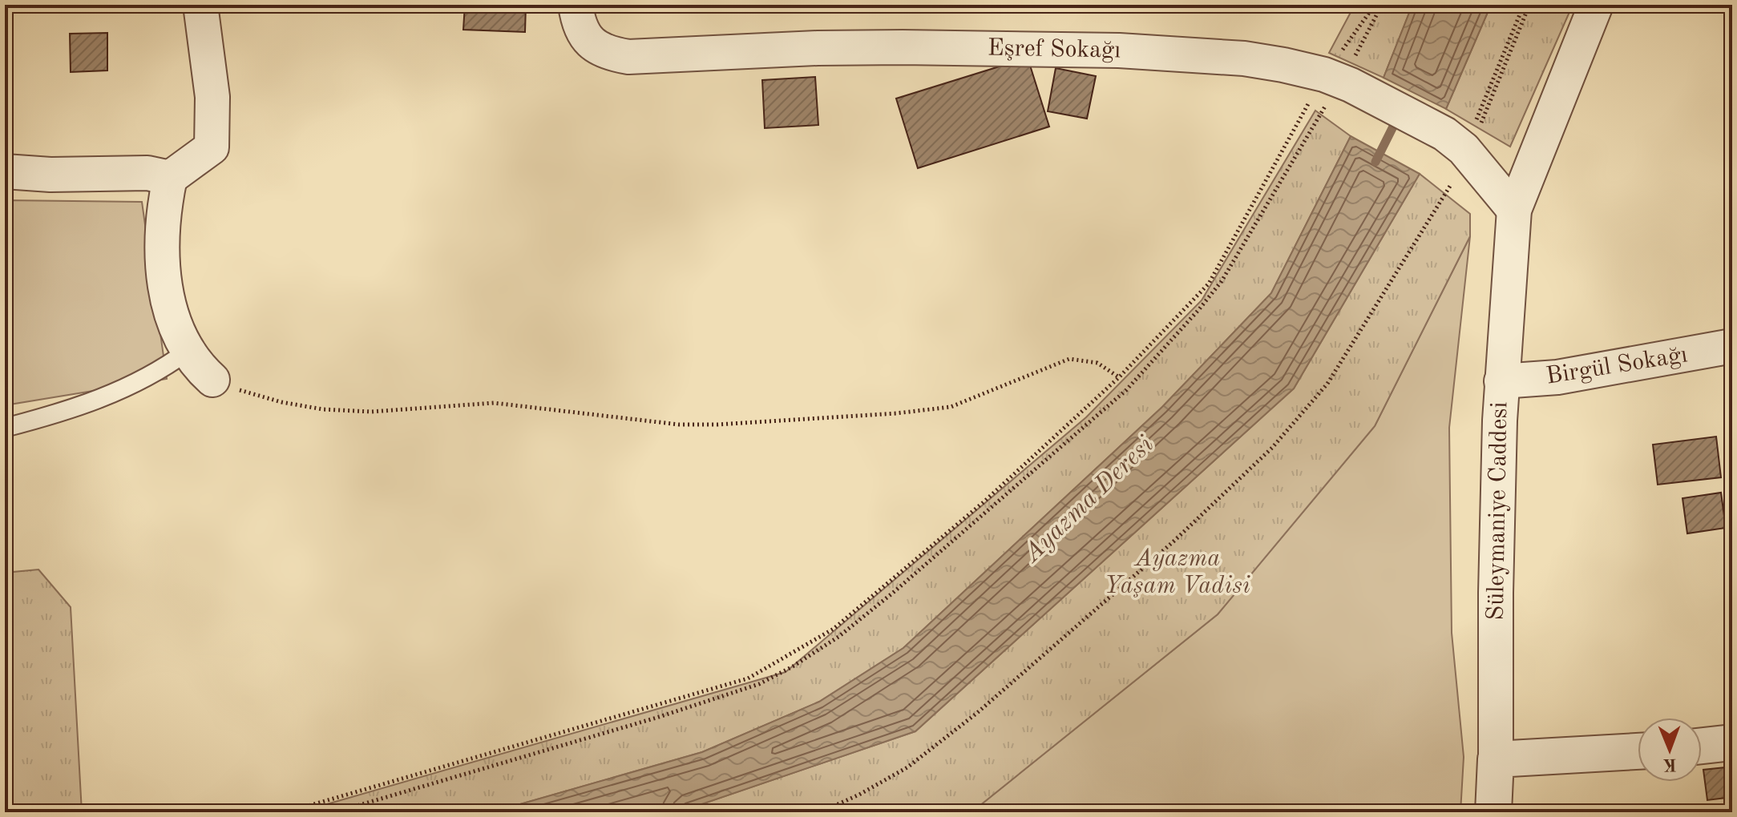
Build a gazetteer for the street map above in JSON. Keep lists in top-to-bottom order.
{
  "streets": {
    "street": ["Eşref Sokağı", "Birgül Sokağı", "Süleymaniye Caddesi"]
  },
  "crossings": [
    ["Eşref Sokağı", "Süleymaniye Caddesi"],
    ["Birgül Sokağı", "Süleymaniye Caddesi"]
  ],
  "water": ["Ayazma Deresi"],
  "parks": ["Ayazma Yaşam Vadisi"],
  "north": "bottom"
}
